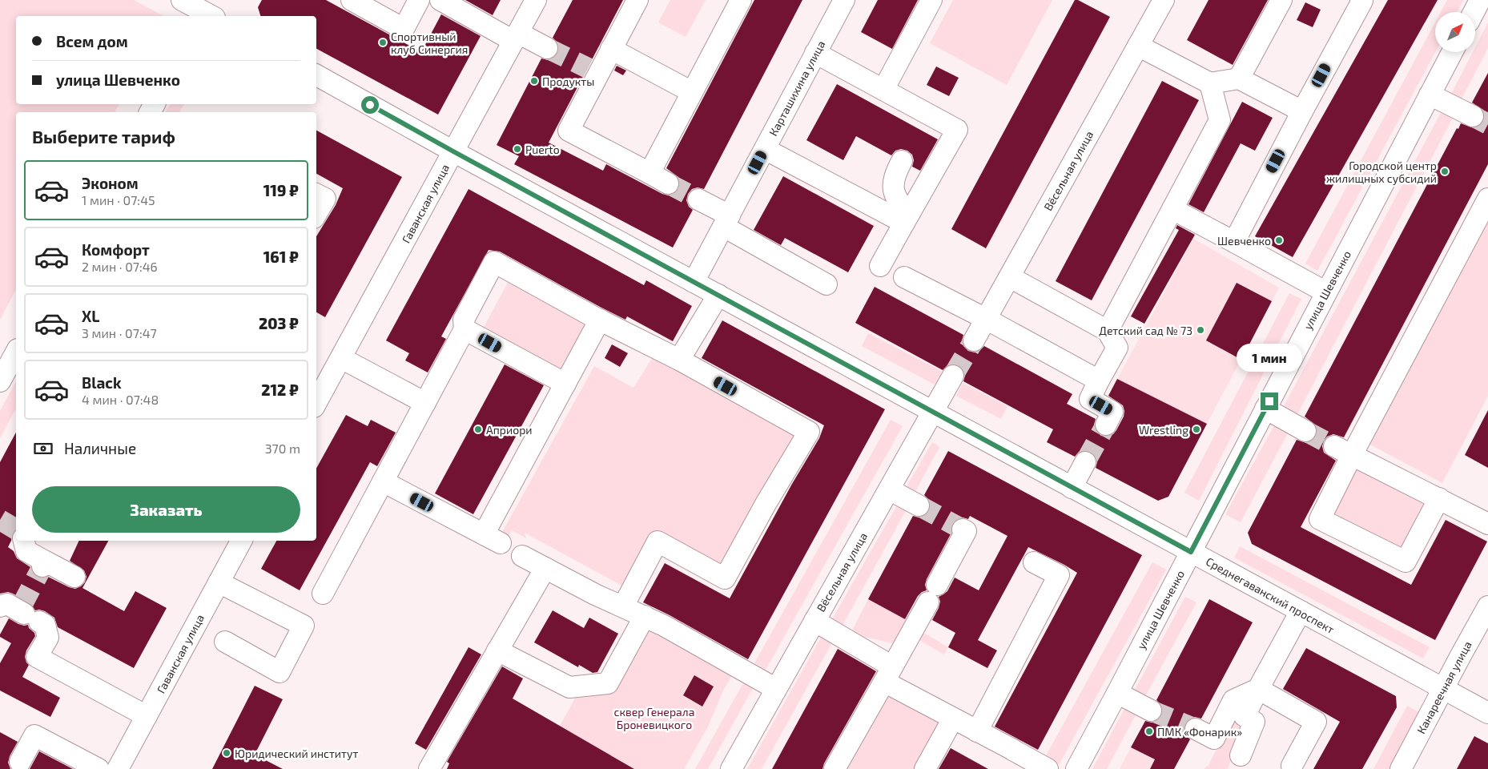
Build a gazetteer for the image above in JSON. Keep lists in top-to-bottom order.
{
  "streets": {
    "street": [
      "Карташихина улица",
      "Вёсельная улица",
      "Гаванская улица",
      "улица Шевченко",
      "Среднегаванский проспект",
      "Канареечная улица"
    ]
  },
  "crossings": [
    ["Карташихина улица", "Среднегаванский проспект"],
    ["Вёсельная улица", "Среднегаванский проспект"],
    ["Гаванская улица", "Среднегаванский проспект"],
    ["улица Шевченко", "Среднегаванский проспект"],
    ["Среднегаванский проспект", "Канареечная улица"]
  ],
  "parks": ["сквер Генерала Броневицкого"],
  "places": [
    "Спортивный клуб Синергия",
    "Продукты",
    "Puerto",
    "Городской центр жилищных субсидий",
    "Шевченко",
    "Детский сад № 73",
    "Априори",
    "Wrestling",
    "ПМК «Фонарик»",
    "Юридический институт"
  ],
  "north": "top right",
  "page": {
    "banner": ["Всем дом", "улица Шевченко"],
    "heading": "Выберите тариф",
    "list": [
      {
        "name": "Эконом",
        "note": "1 мин · 07:45",
        "value": "119 ₽"
      },
      {
        "name": "Комфорт",
        "note": "2 мин · 07:46",
        "value": "161 ₽"
      },
      {
        "name": "XL",
        "note": "3 мин · 07:47",
        "value": "203 ₽"
      },
      {
        "name": "Black",
        "note": "4 мин · 07:48",
        "value": "212 ₽"
      }
    ],
    "bubble": "1 мин",
    "pay": ["Наличные", "370 m"],
    "buttons": "Заказать"
  }
}
